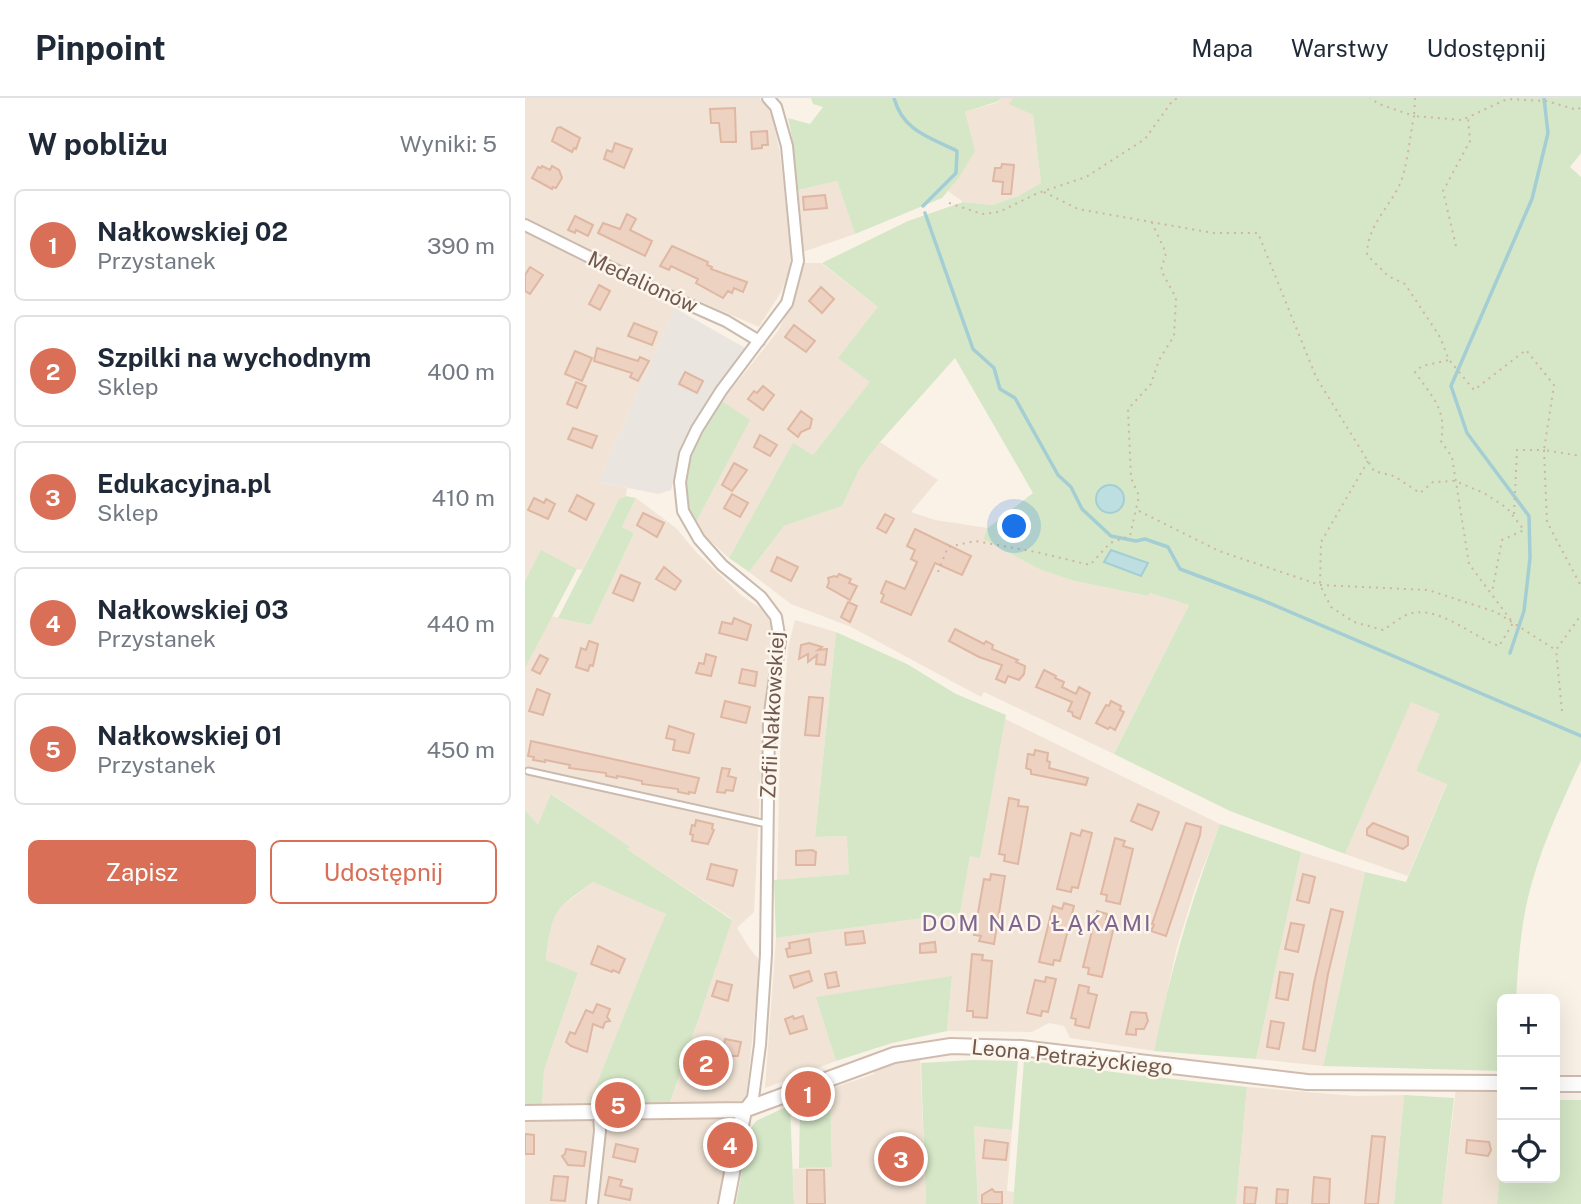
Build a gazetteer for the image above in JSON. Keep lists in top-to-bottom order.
{
  "streets": {
    "street": ["Medalionów", "Zofii Nałkowskiej", "Leona Petrażyckiego"]
  },
  "crossings": [
    ["Medalionów", "Zofii Nałkowskiej"],
    ["Zofii Nałkowskiej", "Leona Petrażyckiego"]
  ],
  "districts": ["DOM NAD ŁĄKAMI"],
  "page": {
    "header": "Pinpoint",
    "nav": ["Mapa", "Warstwy", "Udostępnij"],
    "heading": ["W pobliżu", "Wyniki: 5"],
    "list": [
      {
        "mark": "1",
        "name": "Nałkowskiej 02",
        "note": "Przystanek",
        "value": "390 m"
      },
      {
        "mark": "2",
        "name": "Szpilki na wychodnym",
        "note": "Sklep",
        "value": "400 m"
      },
      {
        "mark": "3",
        "name": "Edukacyjna.pl",
        "note": "Sklep",
        "value": "410 m"
      },
      {
        "mark": "4",
        "name": "Nałkowskiej 03",
        "note": "Przystanek",
        "value": "440 m"
      },
      {
        "mark": "5",
        "name": "Nałkowskiej 01",
        "note": "Przystanek",
        "value": "450 m"
      }
    ],
    "buttons": ["Zapisz", "Udostępnij"],
    "map_buttons": ["+", "−"],
    "pins": [
      "2",
      "1",
      "5",
      "4",
      "3"
    ]
  }
}
